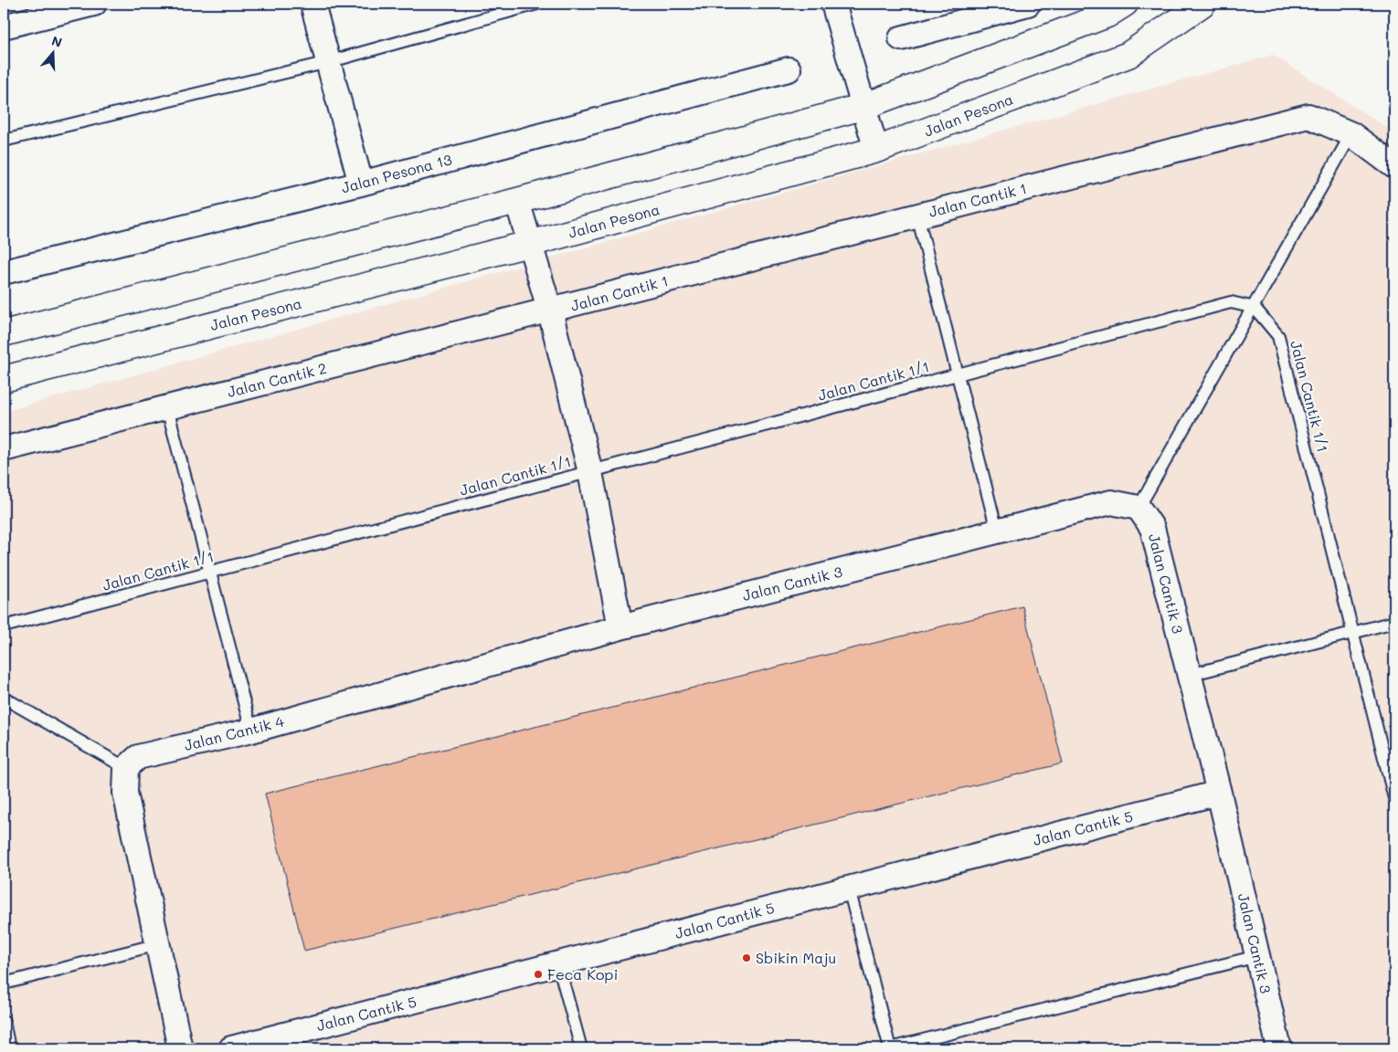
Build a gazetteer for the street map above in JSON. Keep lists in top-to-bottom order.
{
  "streets": {
    "street": [
      "Jalan Pesona",
      "Jalan Pesona 13",
      "Jalan Cantik 1",
      "Jalan Cantik 2",
      "Jalan Cantik 3",
      "Jalan Cantik 4",
      "Jalan Cantik 5"
    ],
    "lane": ["Jalan Cantik 1/1"]
  },
  "crossings": [
    ["Jalan Cantik 1", "Jalan Cantik 2"],
    ["Jalan Cantik 3", "Jalan Cantik 4"],
    ["Jalan Cantik 3", "Jalan Cantik 5"]
  ],
  "places": ["Sbikin Maju", "Feca Kopi"],
  "north": "top"
}
